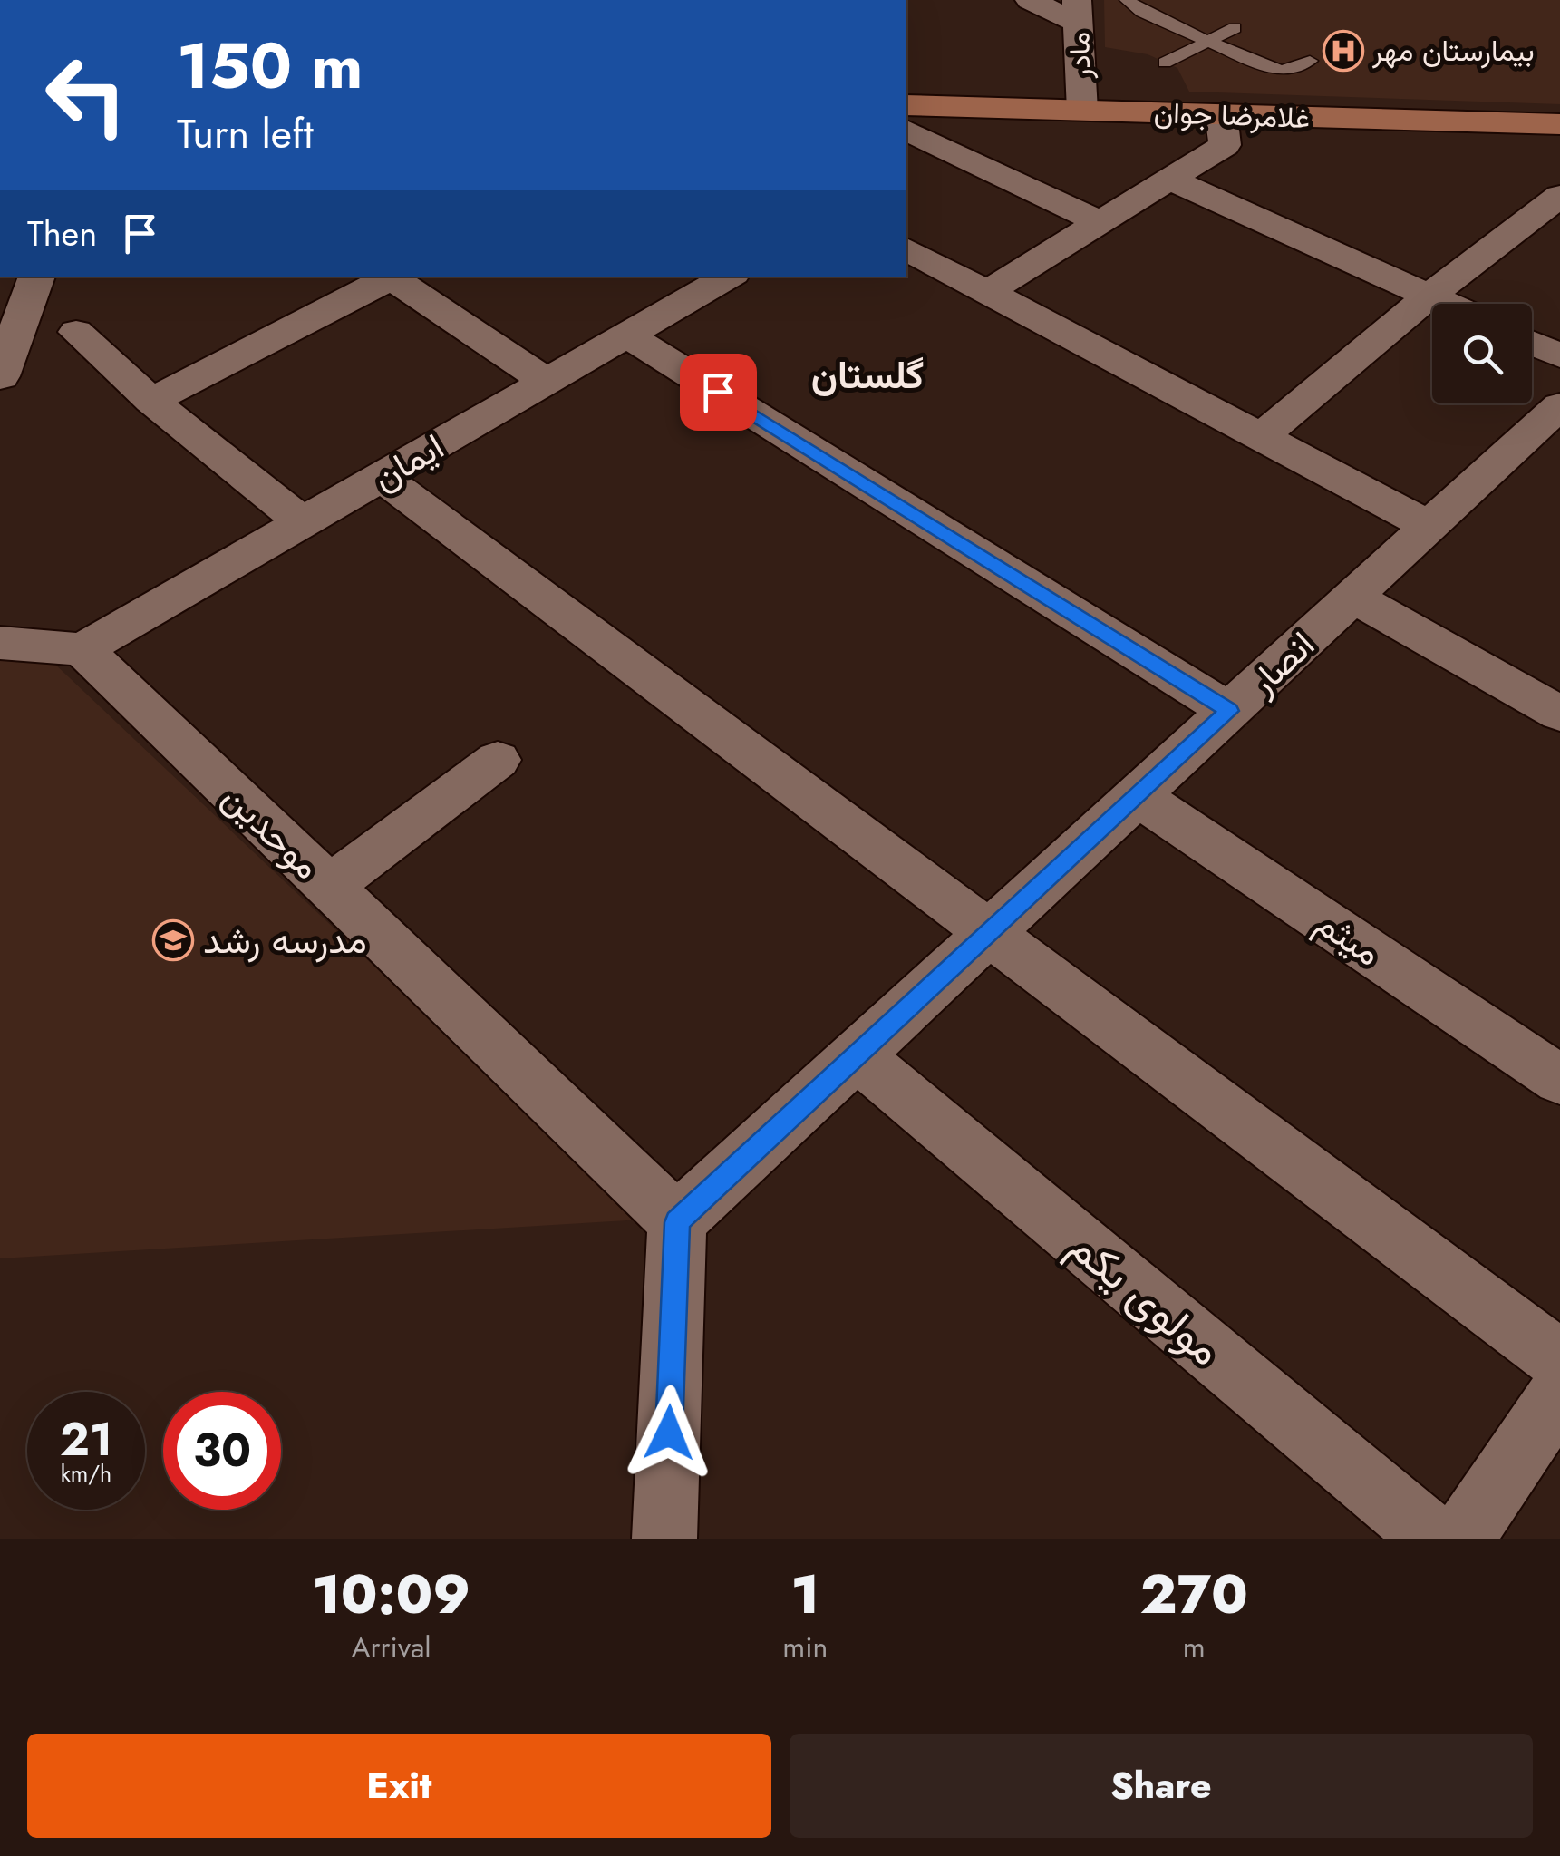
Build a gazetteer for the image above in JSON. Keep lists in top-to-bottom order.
{
  "streets": {
    "main road": ["غلامرضا جوان"],
    "street": [
      "مادر",
      "ایمان",
      "انصار",
      "موحدین",
      "میثم",
      "مولوی یکم"
    ]
  },
  "crossings": [
    ["مادر", "غلامرضا جوان"],
    ["ایمان", "موحدین"],
    ["انصار", "موحدین"],
    ["انصار", "میثم"],
    ["انصار", "مولوی یکم"]
  ],
  "districts": ["گلستان"],
  "places": {
    "hospital": ["بیمارستان مهر"],
    "school or university": ["مدرسه رشد"]
  },
  "page": {
    "turn": ["150 m", "Turn left"],
    "then": "Then",
    "speed": "21 km/h",
    "limit": "30",
    "eta": [
      "10:09",
      "Arrival",
      "1",
      "min",
      "270",
      "m"
    ],
    "buttons": ["Exit", "Share"]
  }
}
